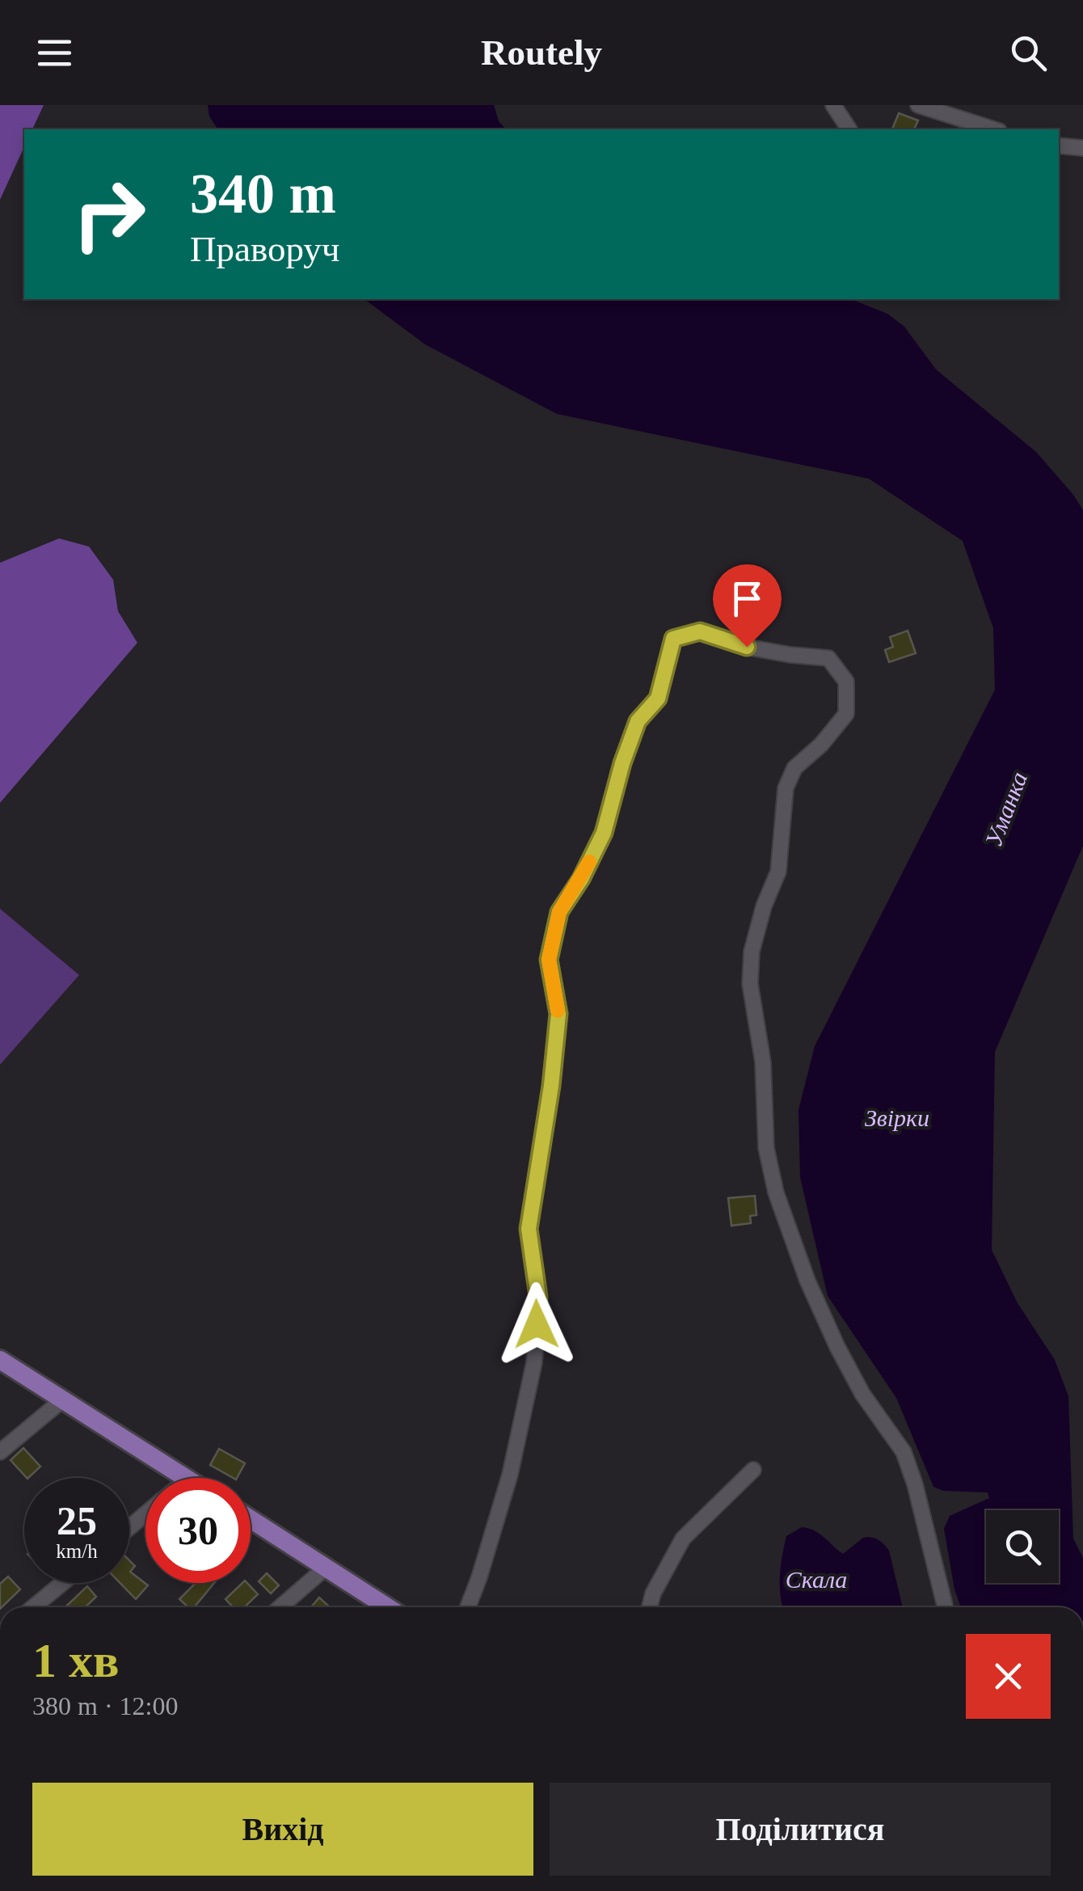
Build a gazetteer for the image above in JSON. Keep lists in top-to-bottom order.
{
  "water": ["Уманка", "Звірки", "Скала"],
  "page": {
    "header": "Routely",
    "turn": ["340 m", "Праворуч"],
    "speed": "25 km/h",
    "limit": "30",
    "heading": ["1 хв", "380 m · 12:00"],
    "buttons": ["Вихід", "Поділитися"]
  }
}
